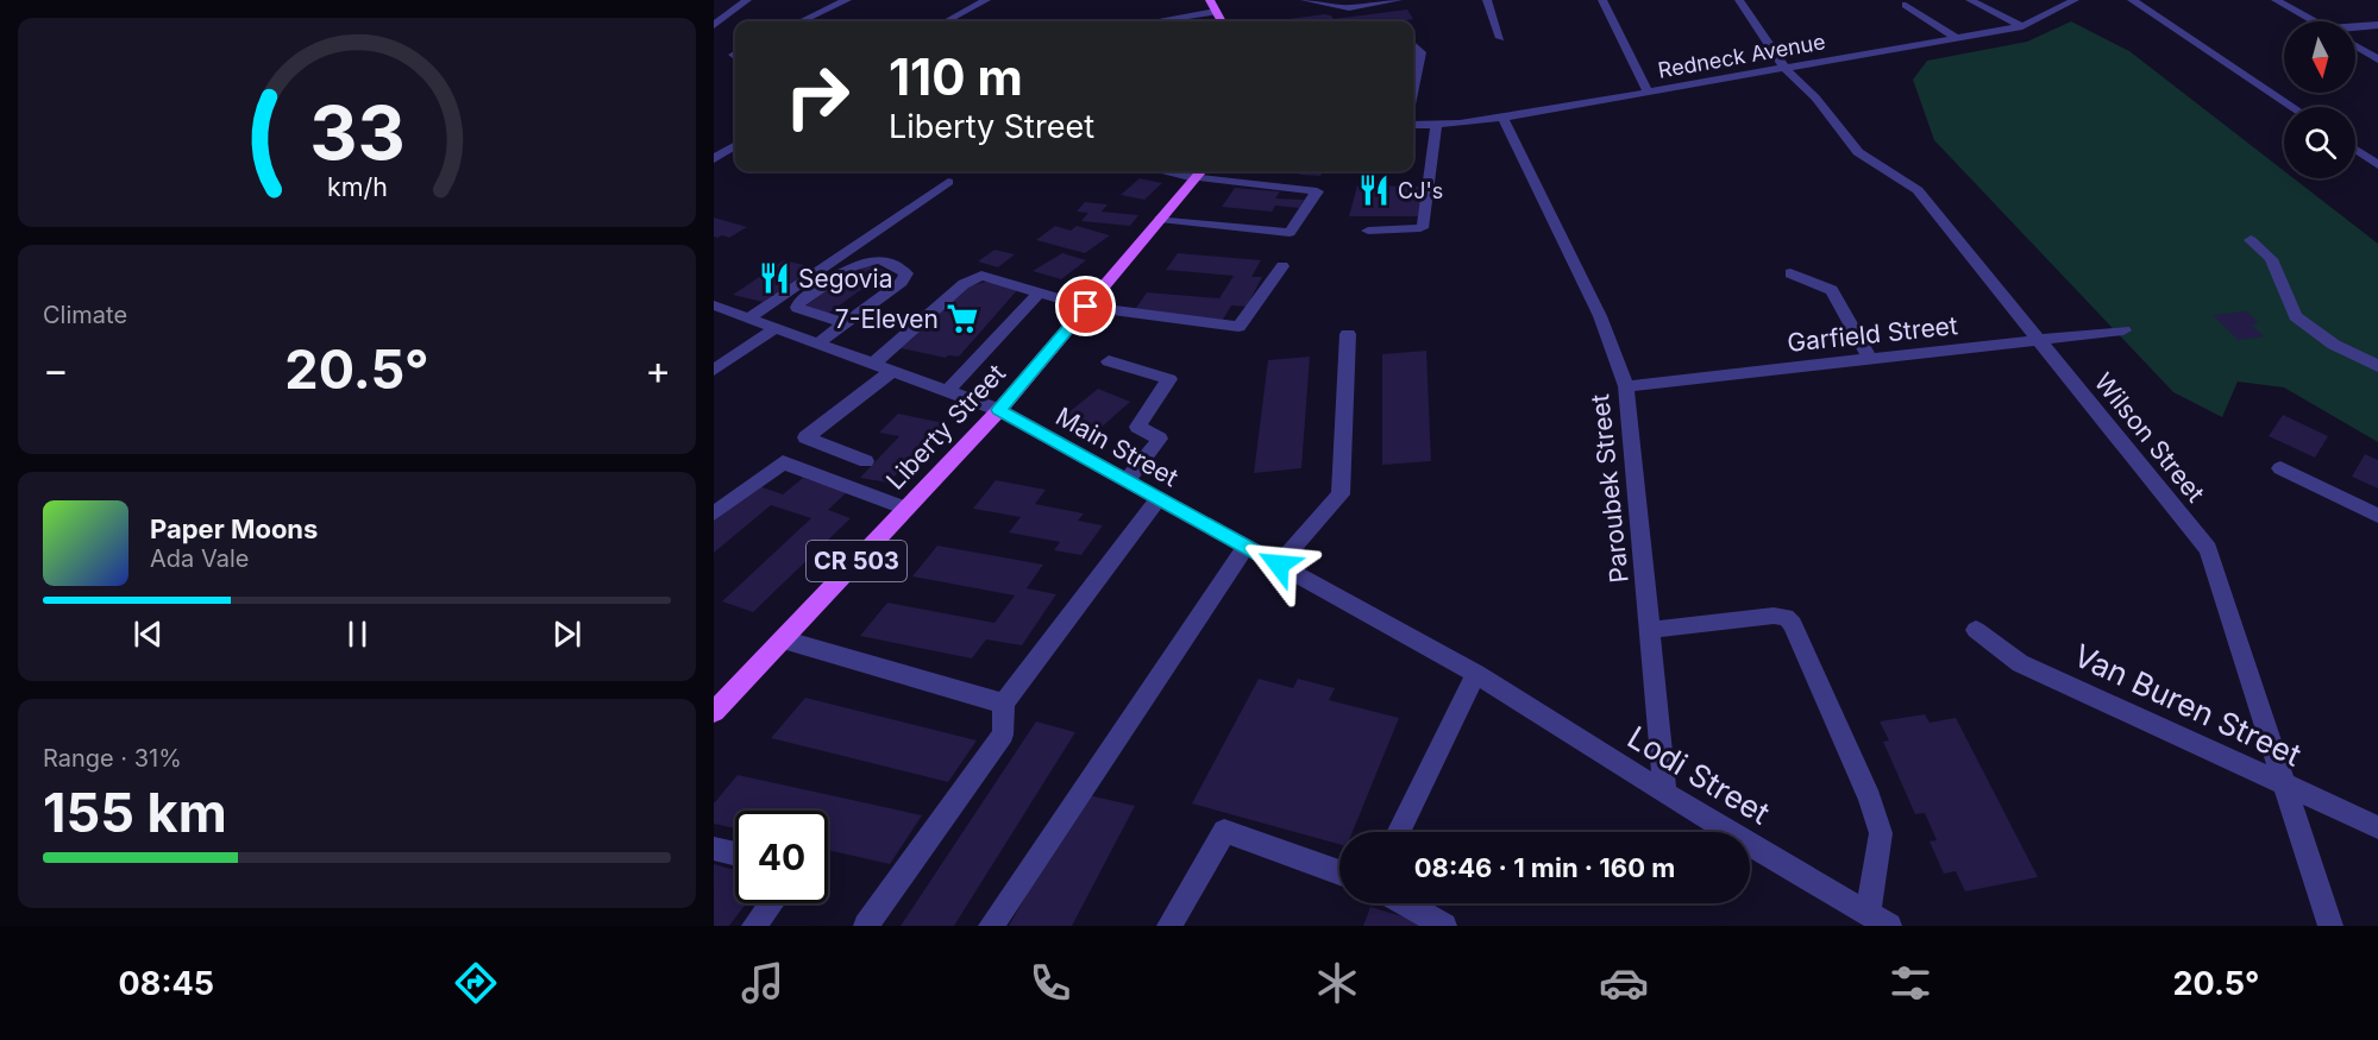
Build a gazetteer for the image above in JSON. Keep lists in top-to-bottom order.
{
  "streets": {
    "main road": ["Liberty Street", "CR 503"],
    "street": [
      "Redneck Avenue",
      "Garfield Street",
      "Wilson Street",
      "Main Street",
      "Paroubek Street",
      "Van Buren Street",
      "Lodi Street"
    ]
  },
  "crossings": [
    ["Redneck Avenue", "Wilson Street"],
    ["Redneck Avenue", "Paroubek Street"],
    ["Garfield Street", "Wilson Street"],
    ["Garfield Street", "Paroubek Street"],
    ["Liberty Street", "Main Street"],
    ["Wilson Street", "Van Buren Street"],
    ["Main Street", "Lodi Street"],
    ["Paroubek Street", "Lodi Street"]
  ],
  "places": {
    "restaurant": ["CJ's", "Segovia"],
    "supermarket": ["7-Eleven"]
  },
  "north": "bottom",
  "page": {
    "turn": ["110 m", "Liberty Street"],
    "tile": [
      "Climate",
      ["Range · 31%", "155 km"]
    ],
    "heat": ["−", "20.5°", "+"],
    "song": ["Paper Moons", "Ada Vale"],
    "limit": "40",
    "trip": "08:46 · 1 min · 160 m",
    "tabs": ["08:45", "20.5°"],
    "gauge": ["33", "km/h"]
  }
}
